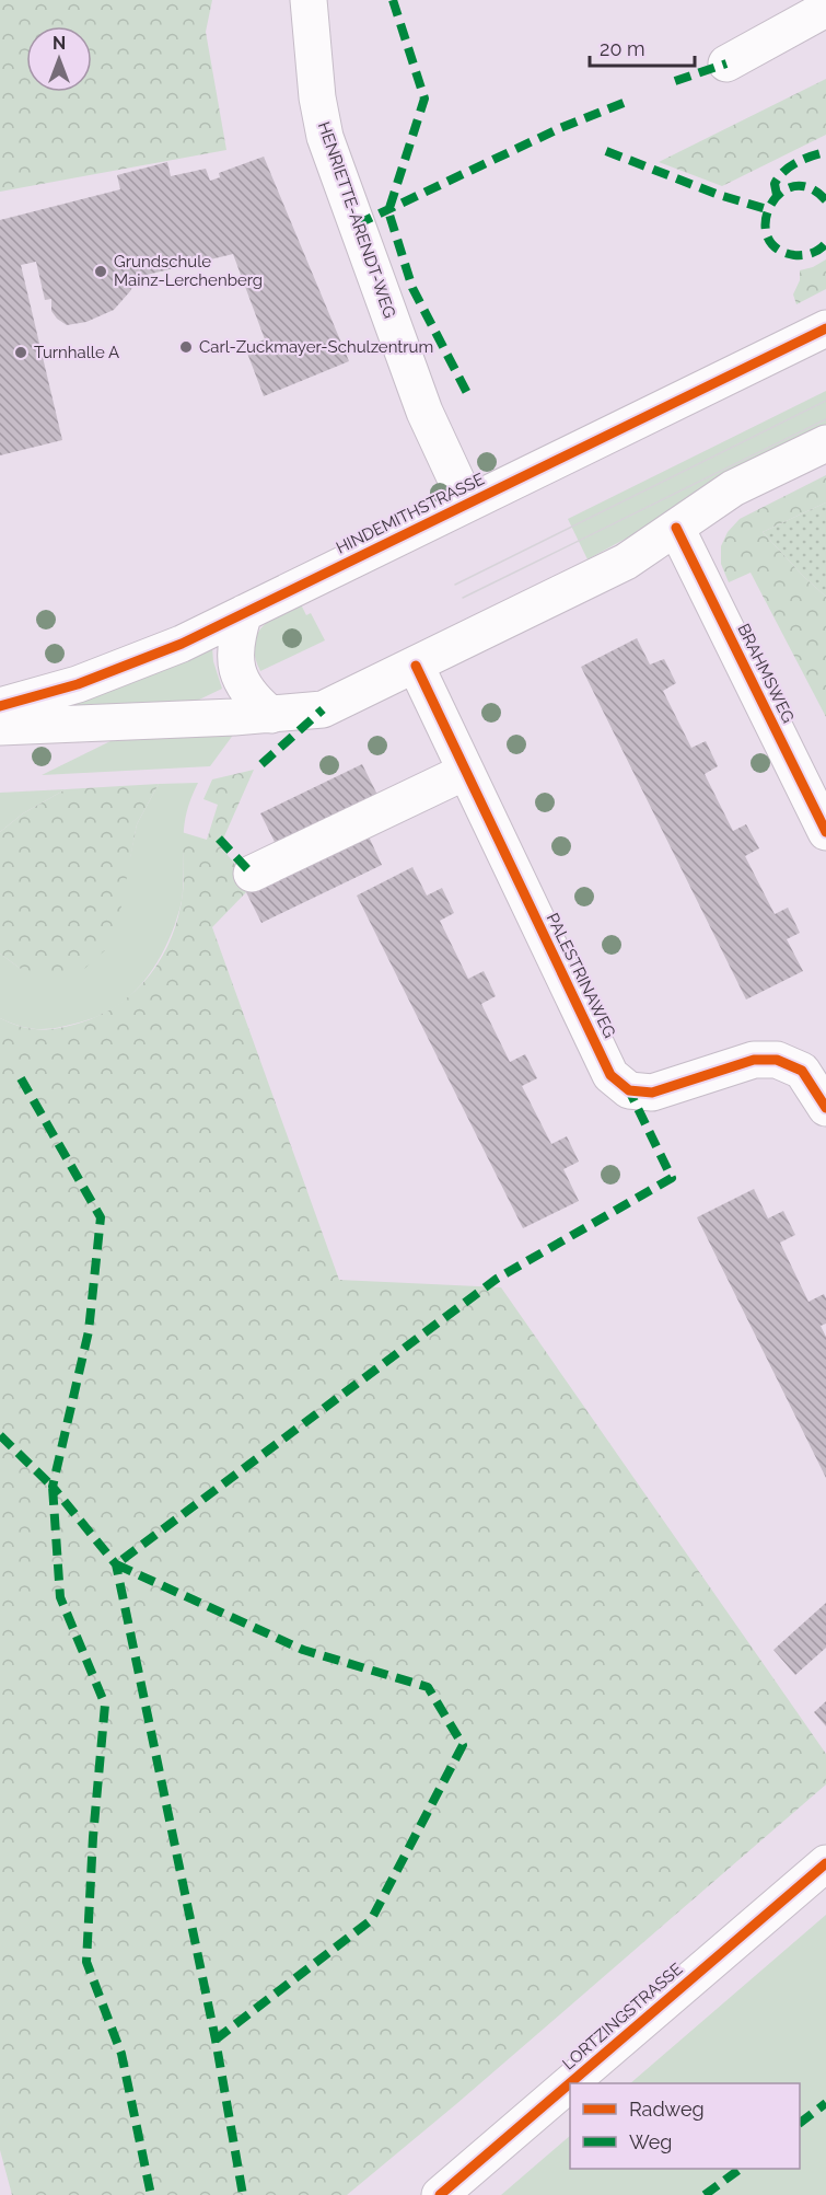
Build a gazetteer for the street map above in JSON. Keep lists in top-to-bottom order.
{
  "streets": {
    "street": [
      "HENRIETTE-ARENDT-WEG",
      "HINDEMITHSTRASSE",
      "BRAHMSWEG",
      "PALESTRINAWEG",
      "LORTZINGSTRASSE"
    ]
  },
  "crossings": [
    ["HENRIETTE-ARENDT-WEG", "HINDEMITHSTRASSE"]
  ],
  "places": ["Grundschule Mainz-Lerchenberg", "Carl-Zuckmayer-Schulzentrum", "Turnhalle A"],
  "legend": ["Radweg", "Weg"],
  "scale_bar": "20 m",
  "north": "top"
}
